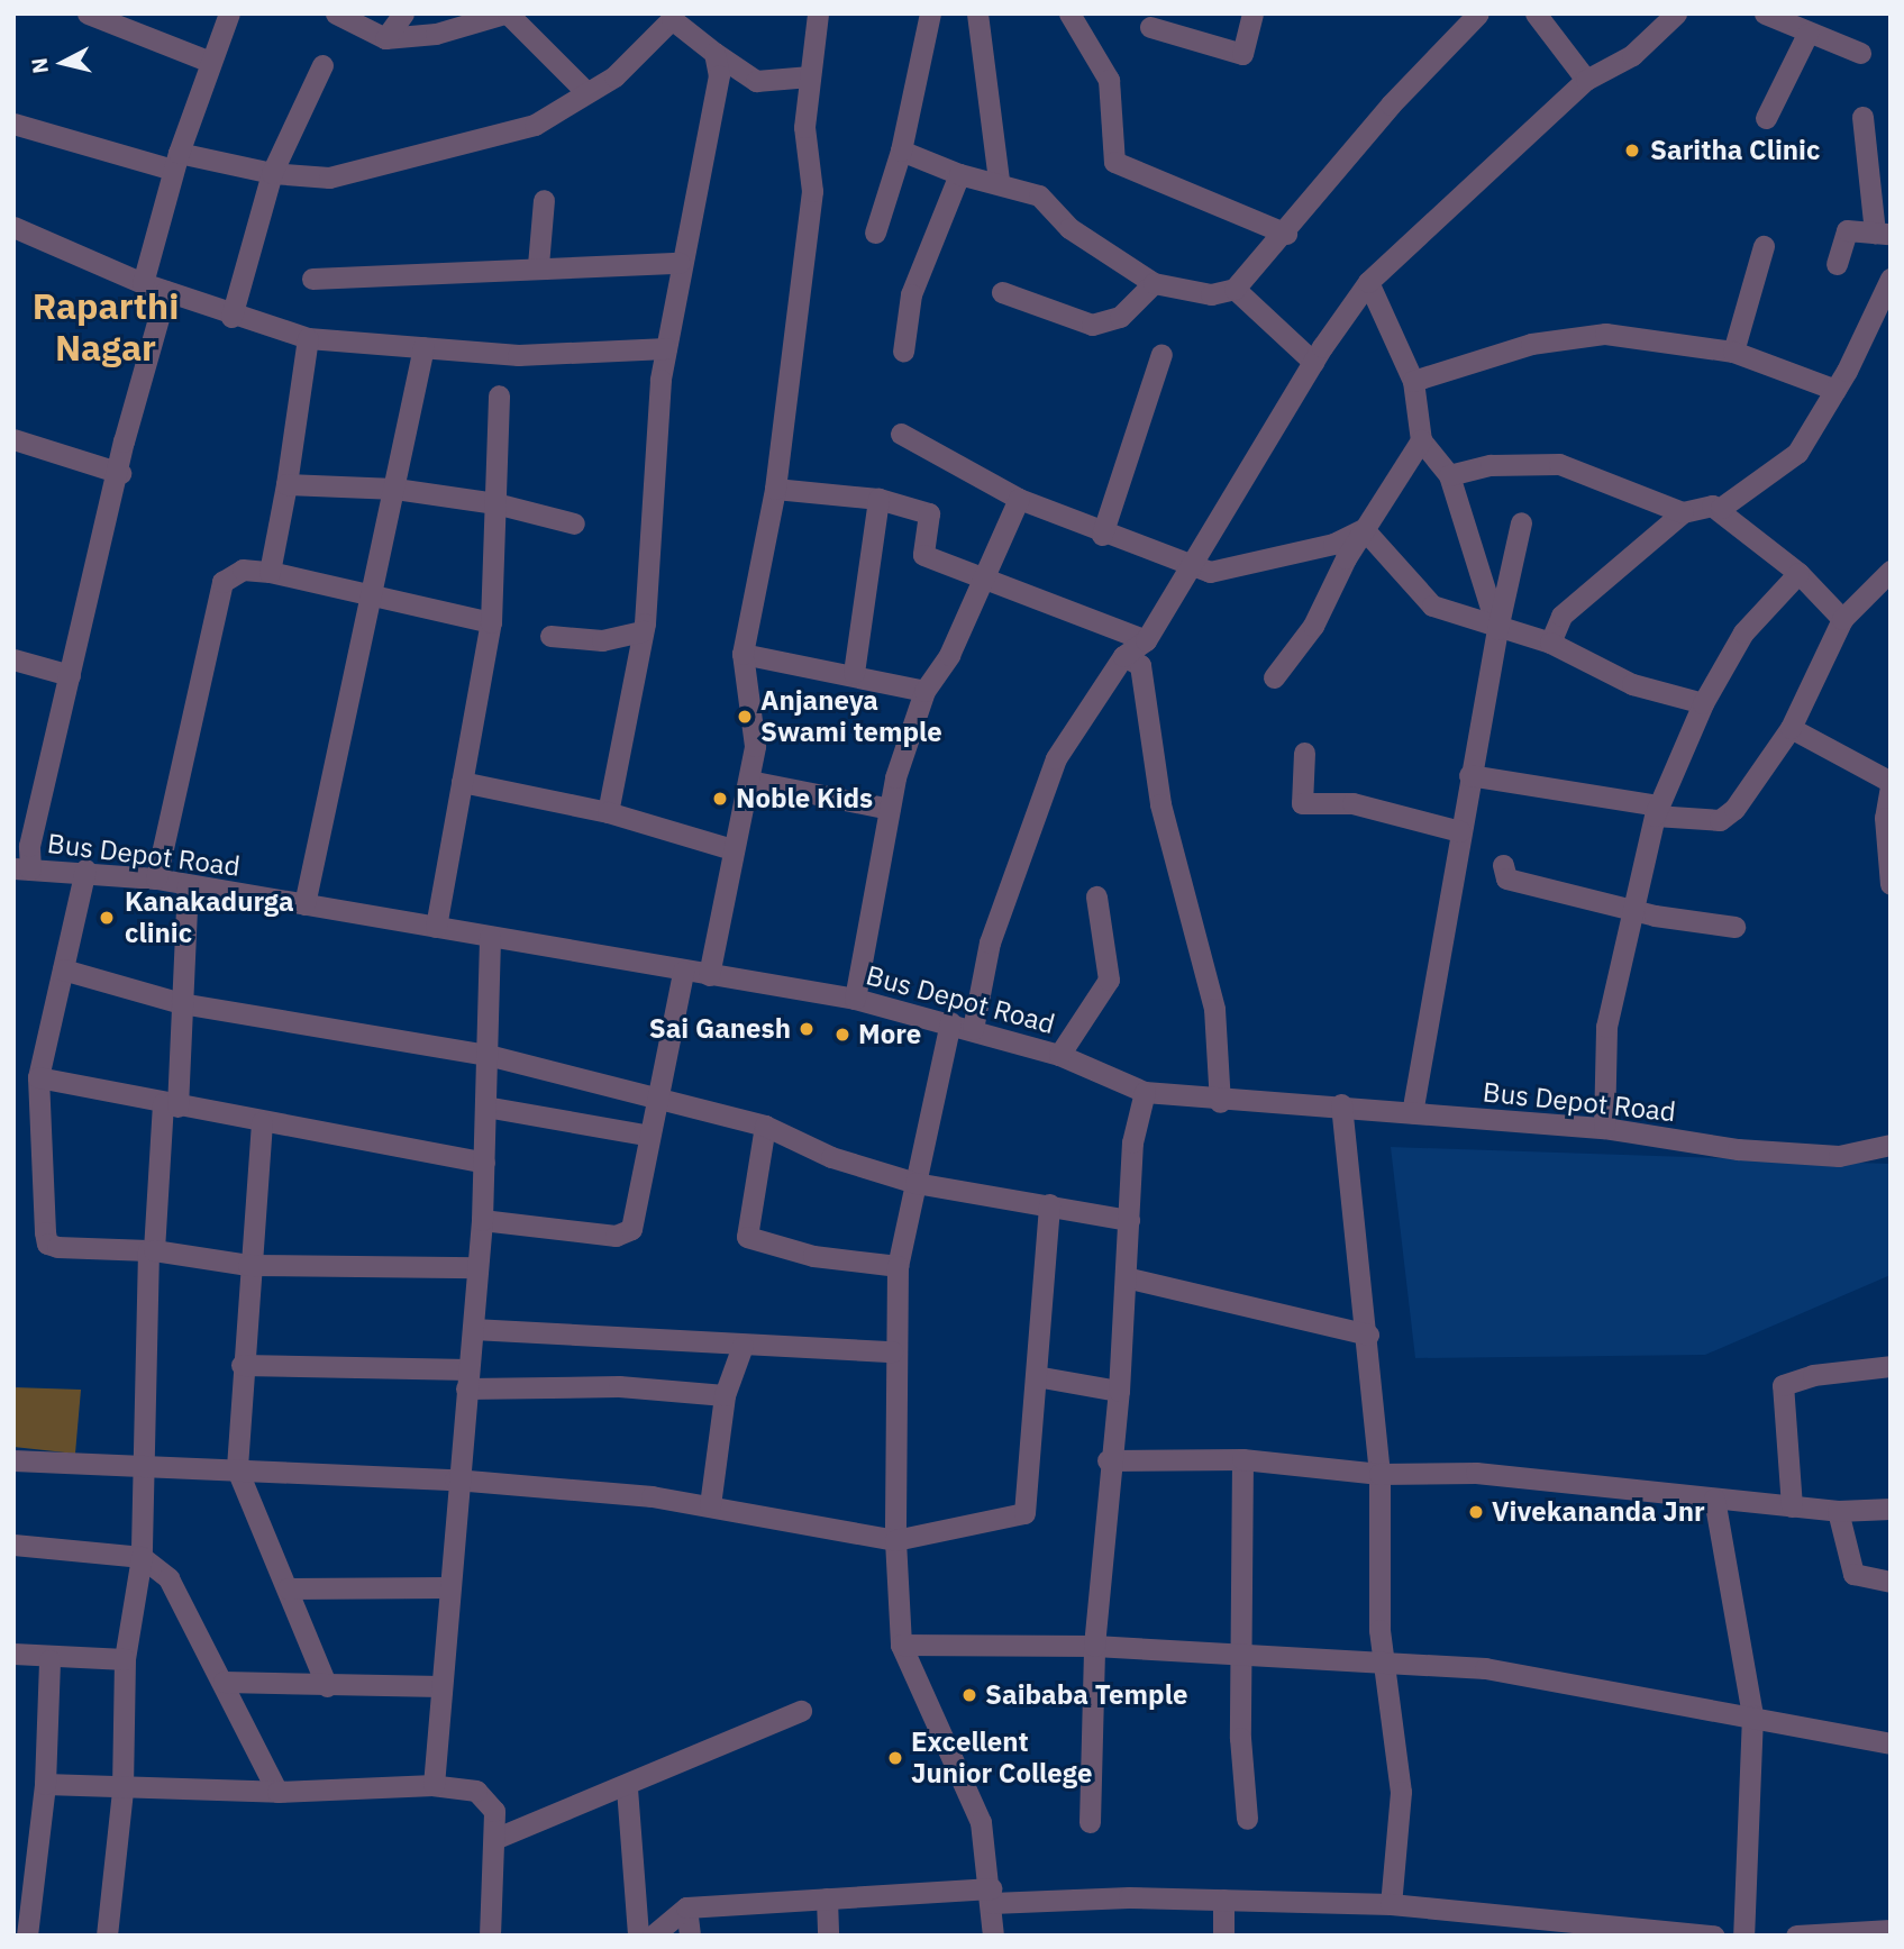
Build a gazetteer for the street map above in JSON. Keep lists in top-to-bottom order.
{
  "streets": {
    "street": ["Bus Depot Road"]
  },
  "districts": ["Raparthi Nagar"],
  "places": [
    "Saritha Clinic",
    "Anjaneya Swami temple",
    "Noble Kids",
    "Kanakadurga clinic",
    "Sai Ganesh",
    "More",
    "Vivekananda Jnr",
    "Saibaba Temple",
    "Excellent Junior College"
  ],
  "north": "left"
}
